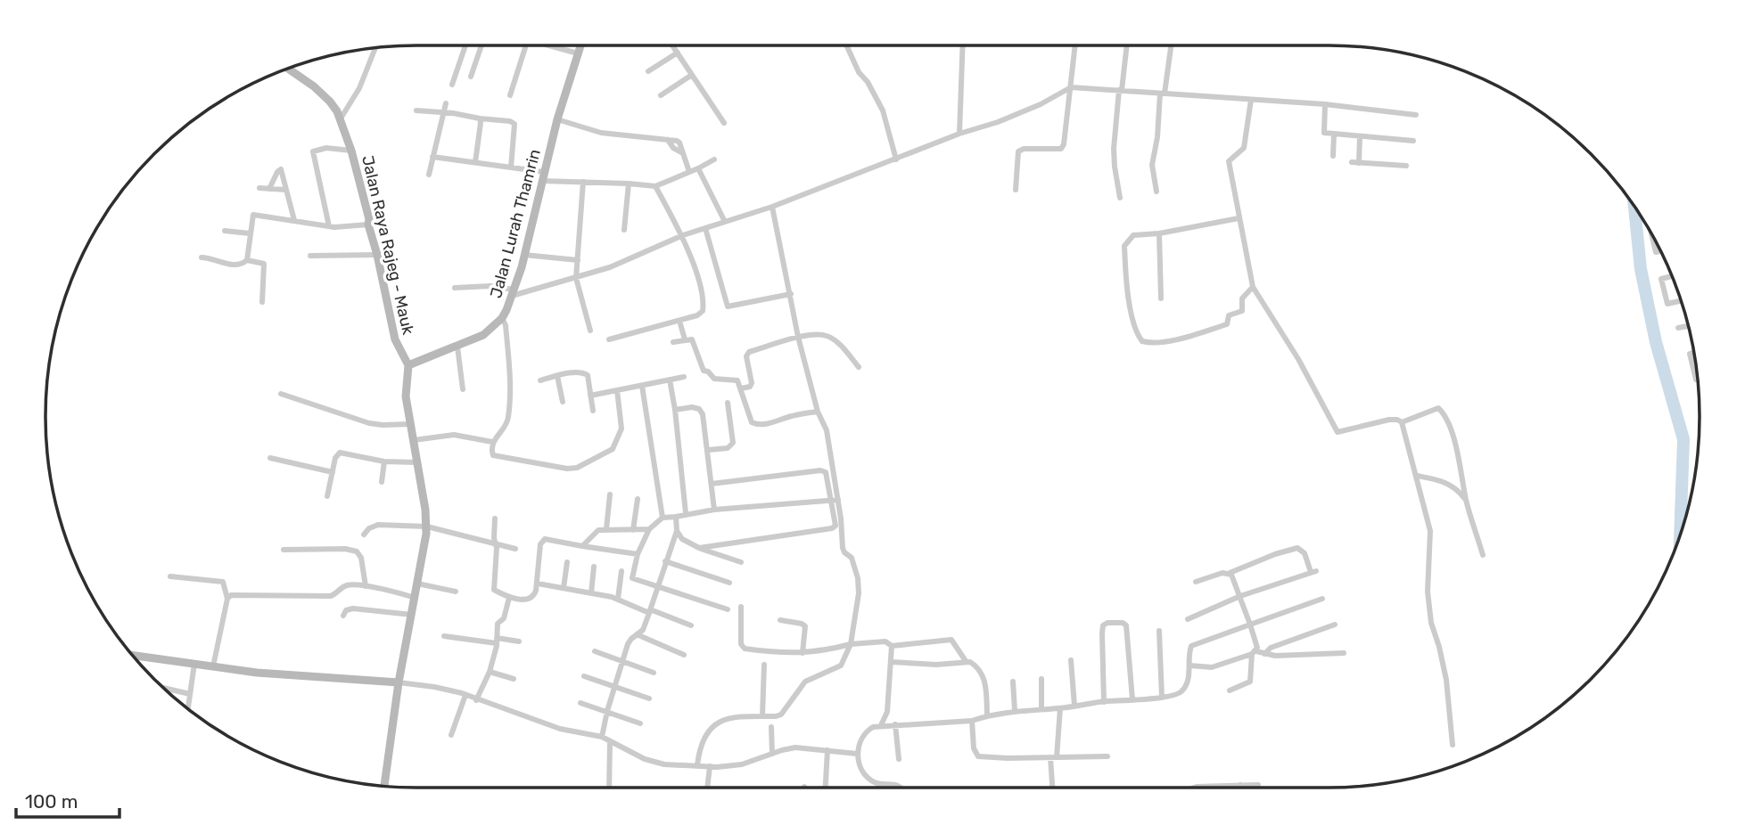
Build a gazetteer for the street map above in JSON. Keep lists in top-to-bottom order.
{
  "streets": {
    "main road": ["Jalan Lurah Thamrin", "Jalan Raya Rajeg - Mauk"]
  },
  "crossings": [
    ["Jalan Lurah Thamrin", "Jalan Raya Rajeg - Mauk"]
  ],
  "scale_bar": "100 m"
}
